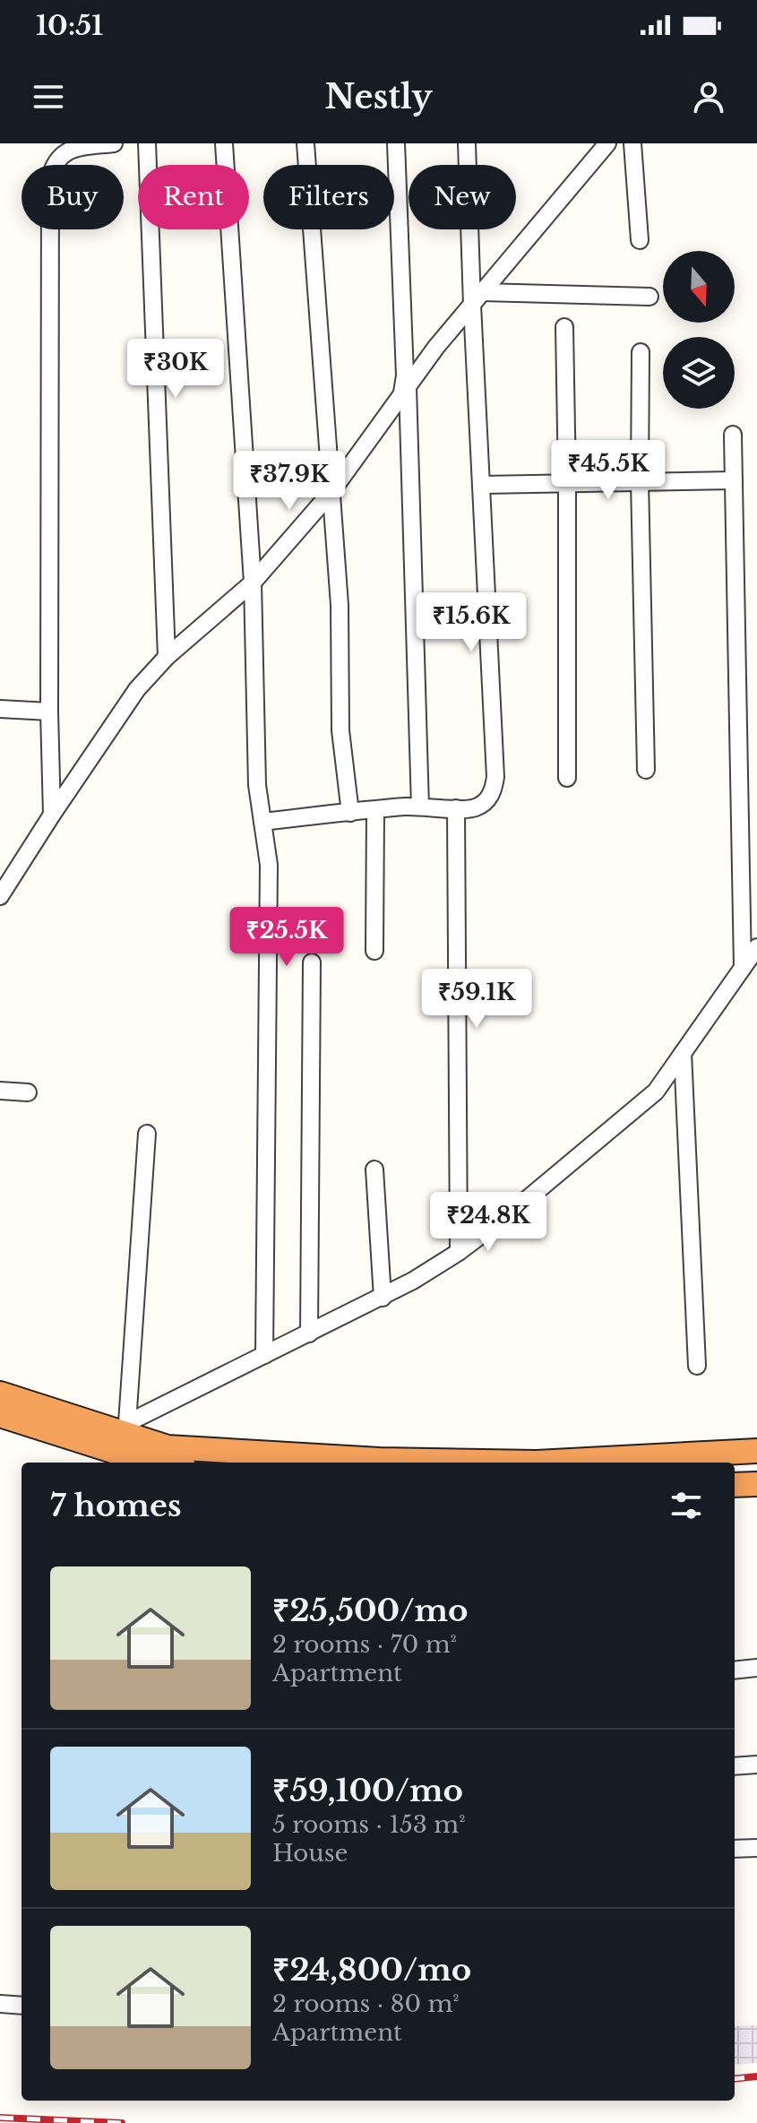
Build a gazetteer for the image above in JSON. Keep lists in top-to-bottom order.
{
  "north": "bottom",
  "page": {
    "status": "10:51",
    "header": "Nestly",
    "chip": [
      "Buy",
      "Rent",
      "Filters",
      "New"
    ],
    "price": [
      "₹30K",
      "₹45.5K",
      "₹37.9K",
      "₹15.6K",
      "₹25.5K",
      "₹59.1K",
      "₹24.8K"
    ],
    "heading": "7 homes",
    "list": [
      {
        "name": "₹25,500/mo",
        "note": "2 rooms · 70 m² · Apartment"
      },
      {
        "name": "₹59,100/mo",
        "note": "5 rooms · 153 m² · House"
      },
      {
        "name": "₹24,800/mo",
        "note": "2 rooms · 80 m² · Apartment"
      }
    ]
  }
}
